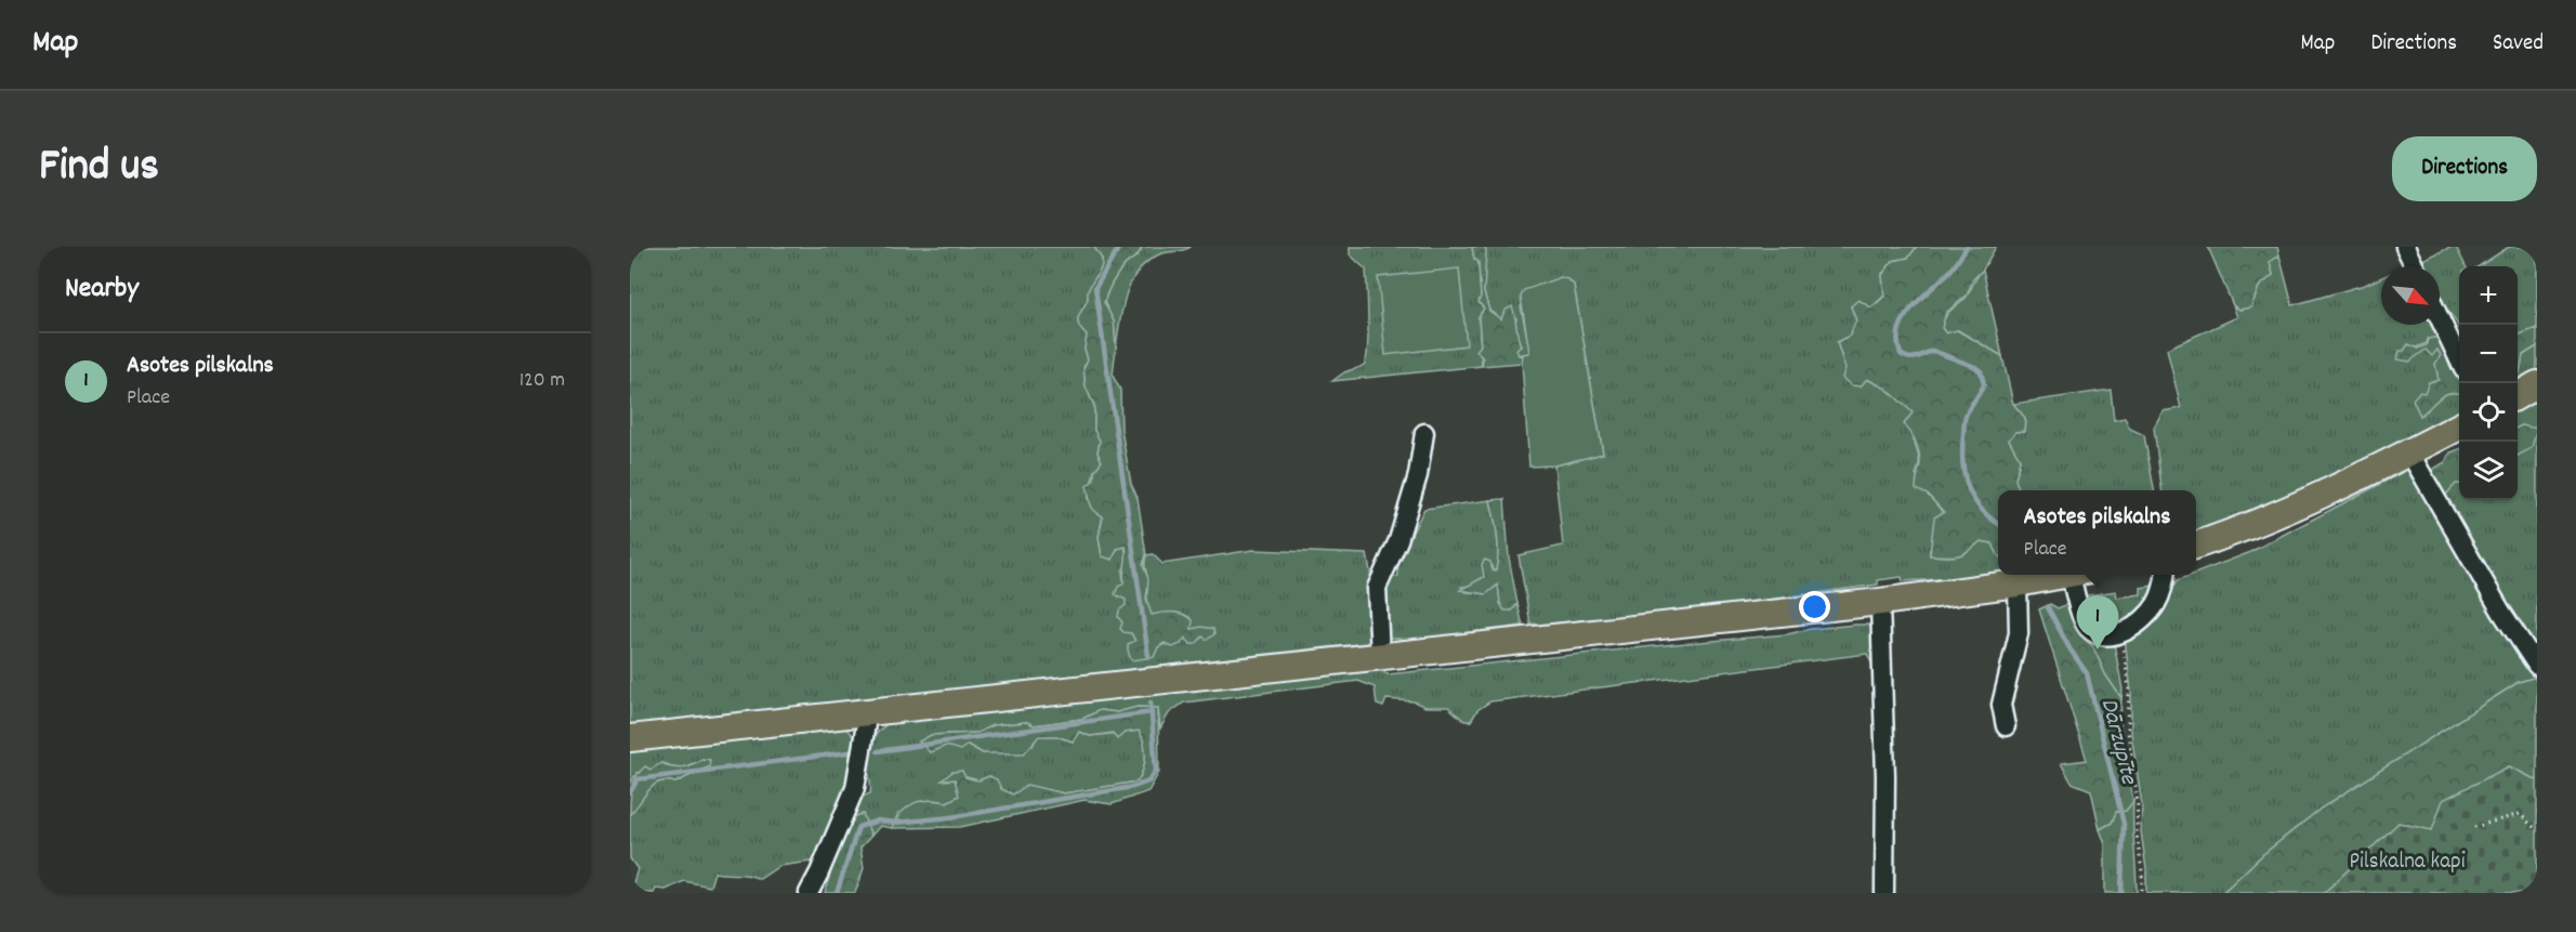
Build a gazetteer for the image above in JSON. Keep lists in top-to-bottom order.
{
  "water": ["Dārzupīte"],
  "parks": ["Pilskalna kapi"],
  "north": "bottom right",
  "page": {
    "header": "Map",
    "nav": ["Map", "Directions", "Saved"],
    "title": "Find us",
    "buttons": "Directions",
    "heading": "Nearby",
    "map_buttons": ["+", "−"],
    "list": [
      {
        "mark": "1",
        "name": "Asotes pilskalns",
        "note": "Place",
        "value": "120 m"
      }
    ],
    "popup": ["Asotes pilskalns", "Place"],
    "pins": "1"
  }
}
